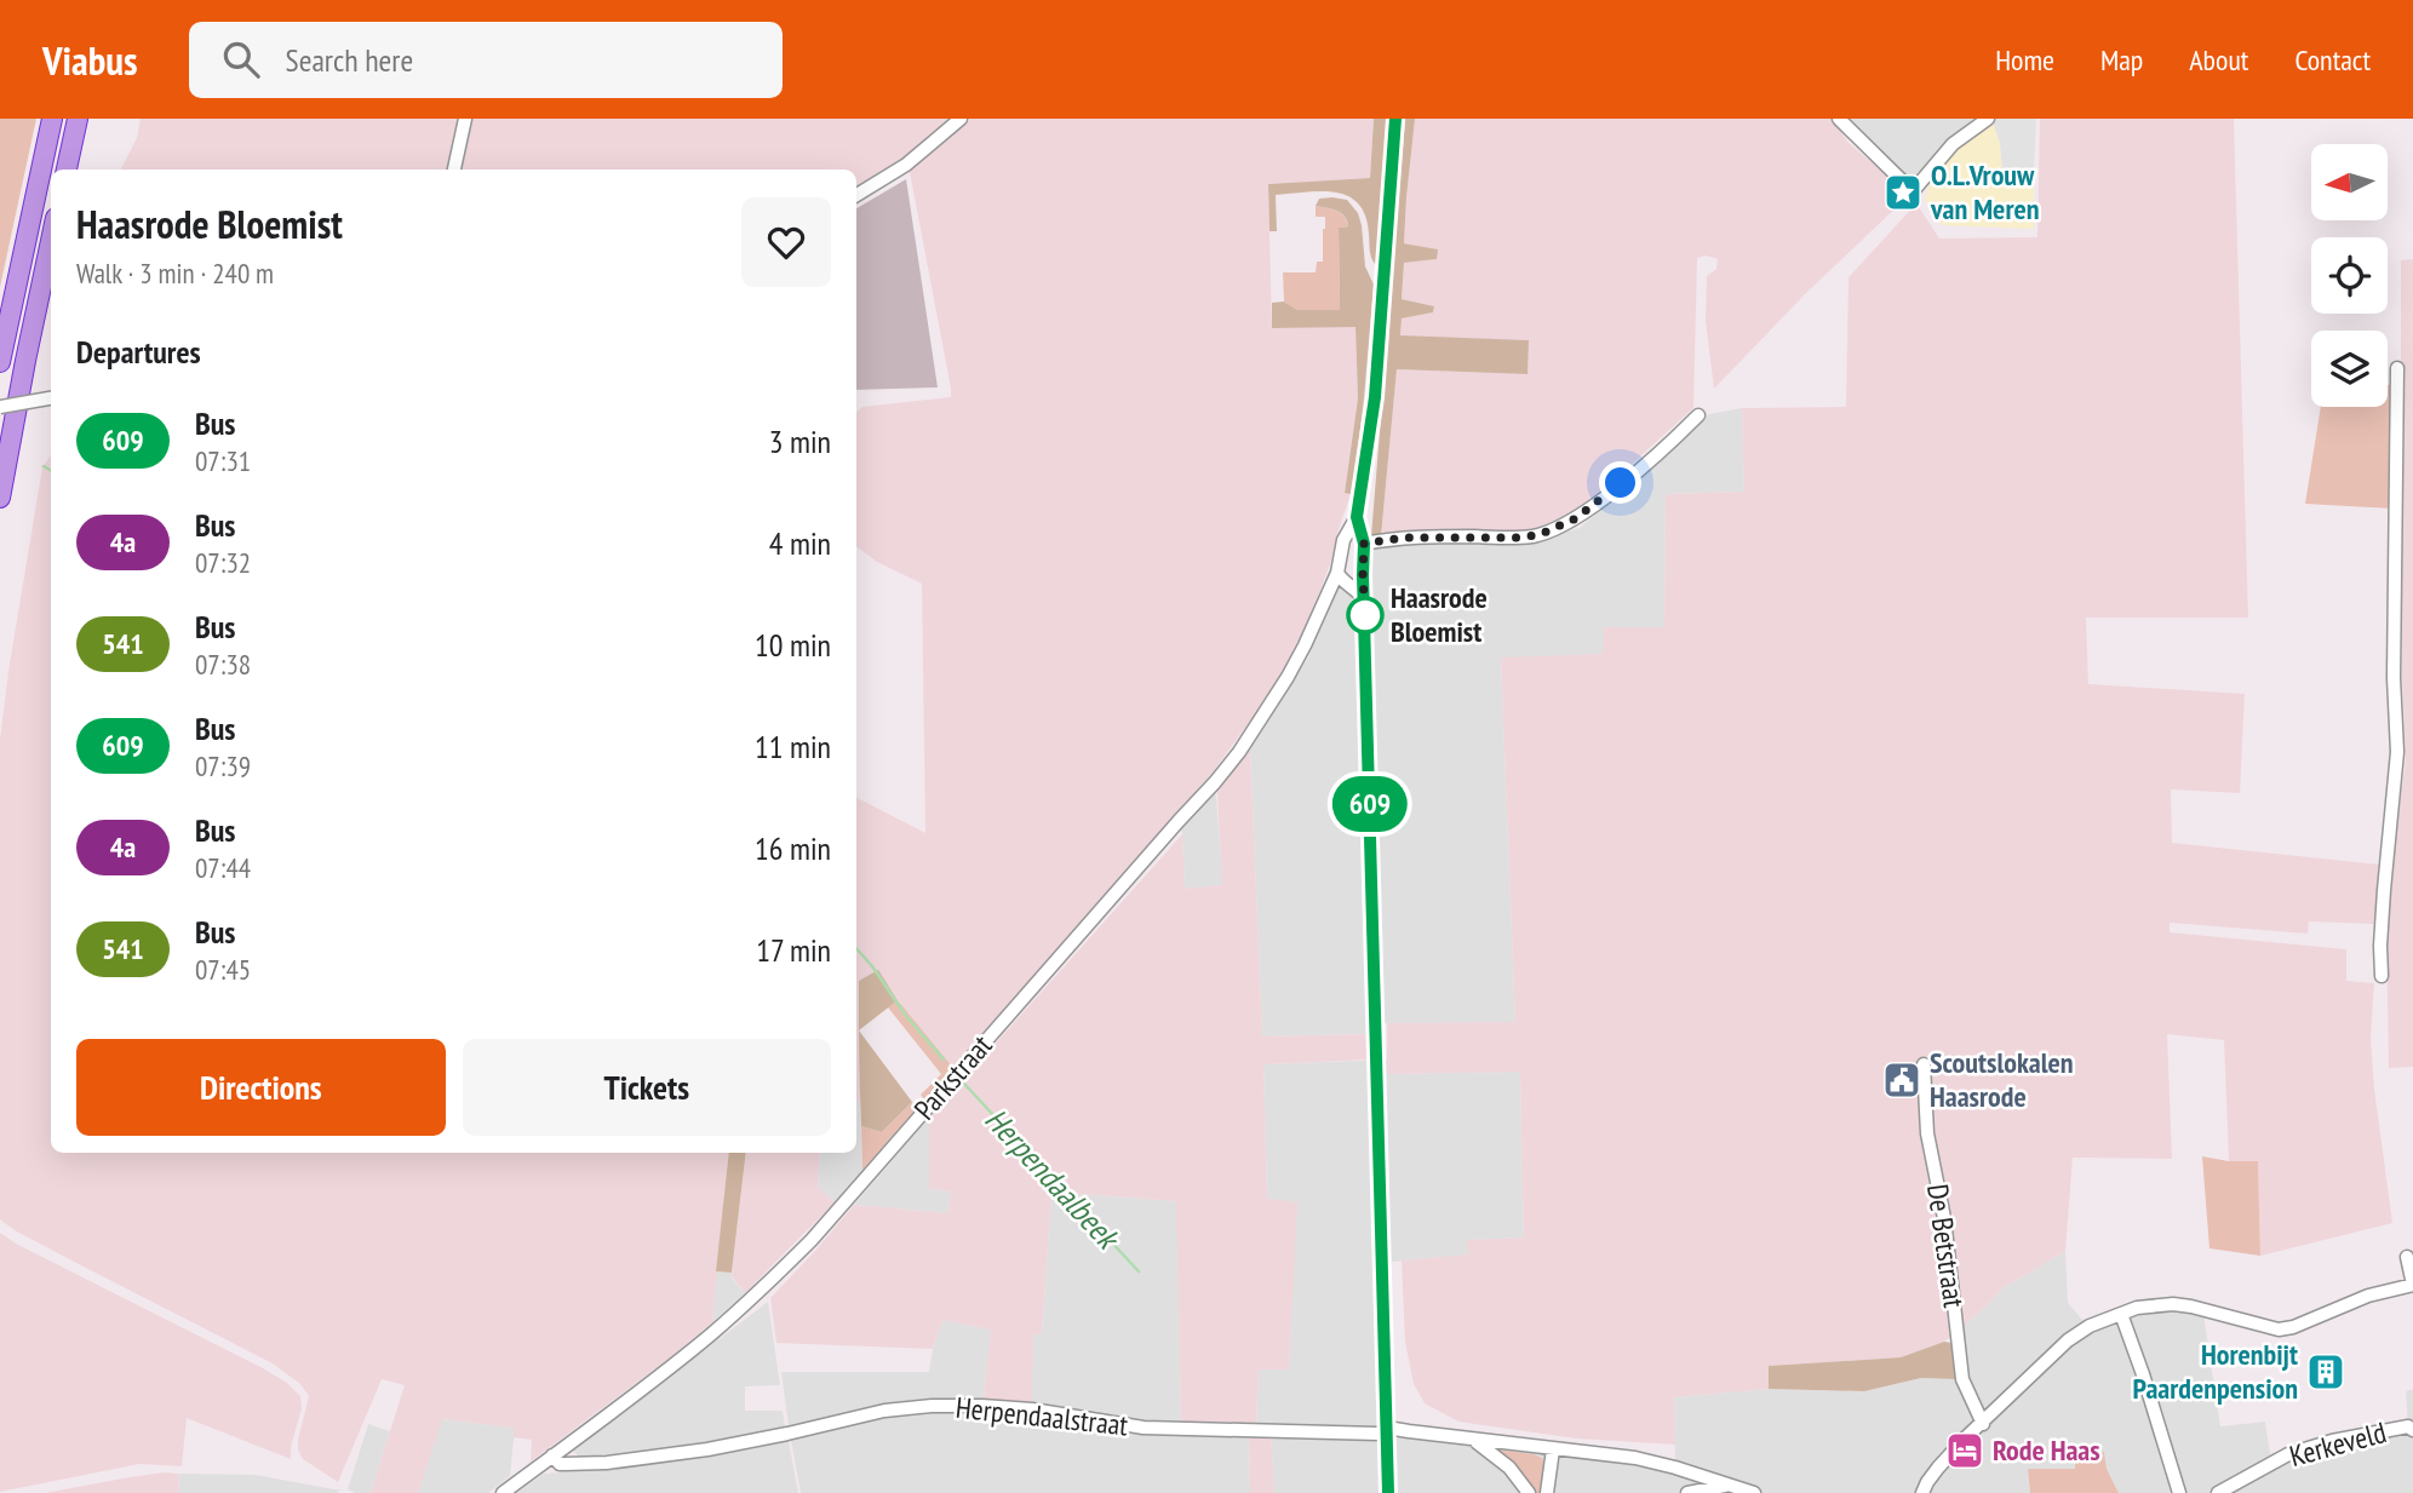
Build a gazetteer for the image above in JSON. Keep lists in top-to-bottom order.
{
  "streets": {
    "street": [
      "Parkstraat",
      "De Betstraat",
      "Herpendaalstraat",
      "Kerkeveld"
    ]
  },
  "crossings": [
    ["Parkstraat", "Herpendaalstraat"]
  ],
  "water": ["Herpendaalbeek"],
  "places": {
    "place": ["O.L.Vrouw van Meren"],
    "other": ["Haasrode Bloemist"],
    "public building": ["Scoutslokalen Haasrode"],
    "building": ["Horenbijt Paardenpension"],
    "hotel": ["Rode Haas"]
  },
  "lines": ["bus line 609"],
  "north": "left",
  "page": {
    "header": "Viabus",
    "search": "Search here",
    "nav": [
      "Home",
      "Map",
      "About",
      "Contact"
    ],
    "on_map": "609",
    "heading": [
      ["Haasrode Bloemist", "Walk · 3 min · 240 m"],
      "Departures"
    ],
    "list": [
      {
        "mark": "609",
        "name": "Bus",
        "note": "07:31",
        "value": "3 min"
      },
      {
        "mark": "4a",
        "name": "Bus",
        "note": "07:32",
        "value": "4 min"
      },
      {
        "mark": "541",
        "name": "Bus",
        "note": "07:38",
        "value": "10 min"
      },
      {
        "mark": "609",
        "name": "Bus",
        "note": "07:39",
        "value": "11 min"
      },
      {
        "mark": "4a",
        "name": "Bus",
        "note": "07:44",
        "value": "16 min"
      },
      {
        "mark": "541",
        "name": "Bus",
        "note": "07:45",
        "value": "17 min"
      }
    ],
    "buttons": ["Directions", "Tickets"]
  }
}
